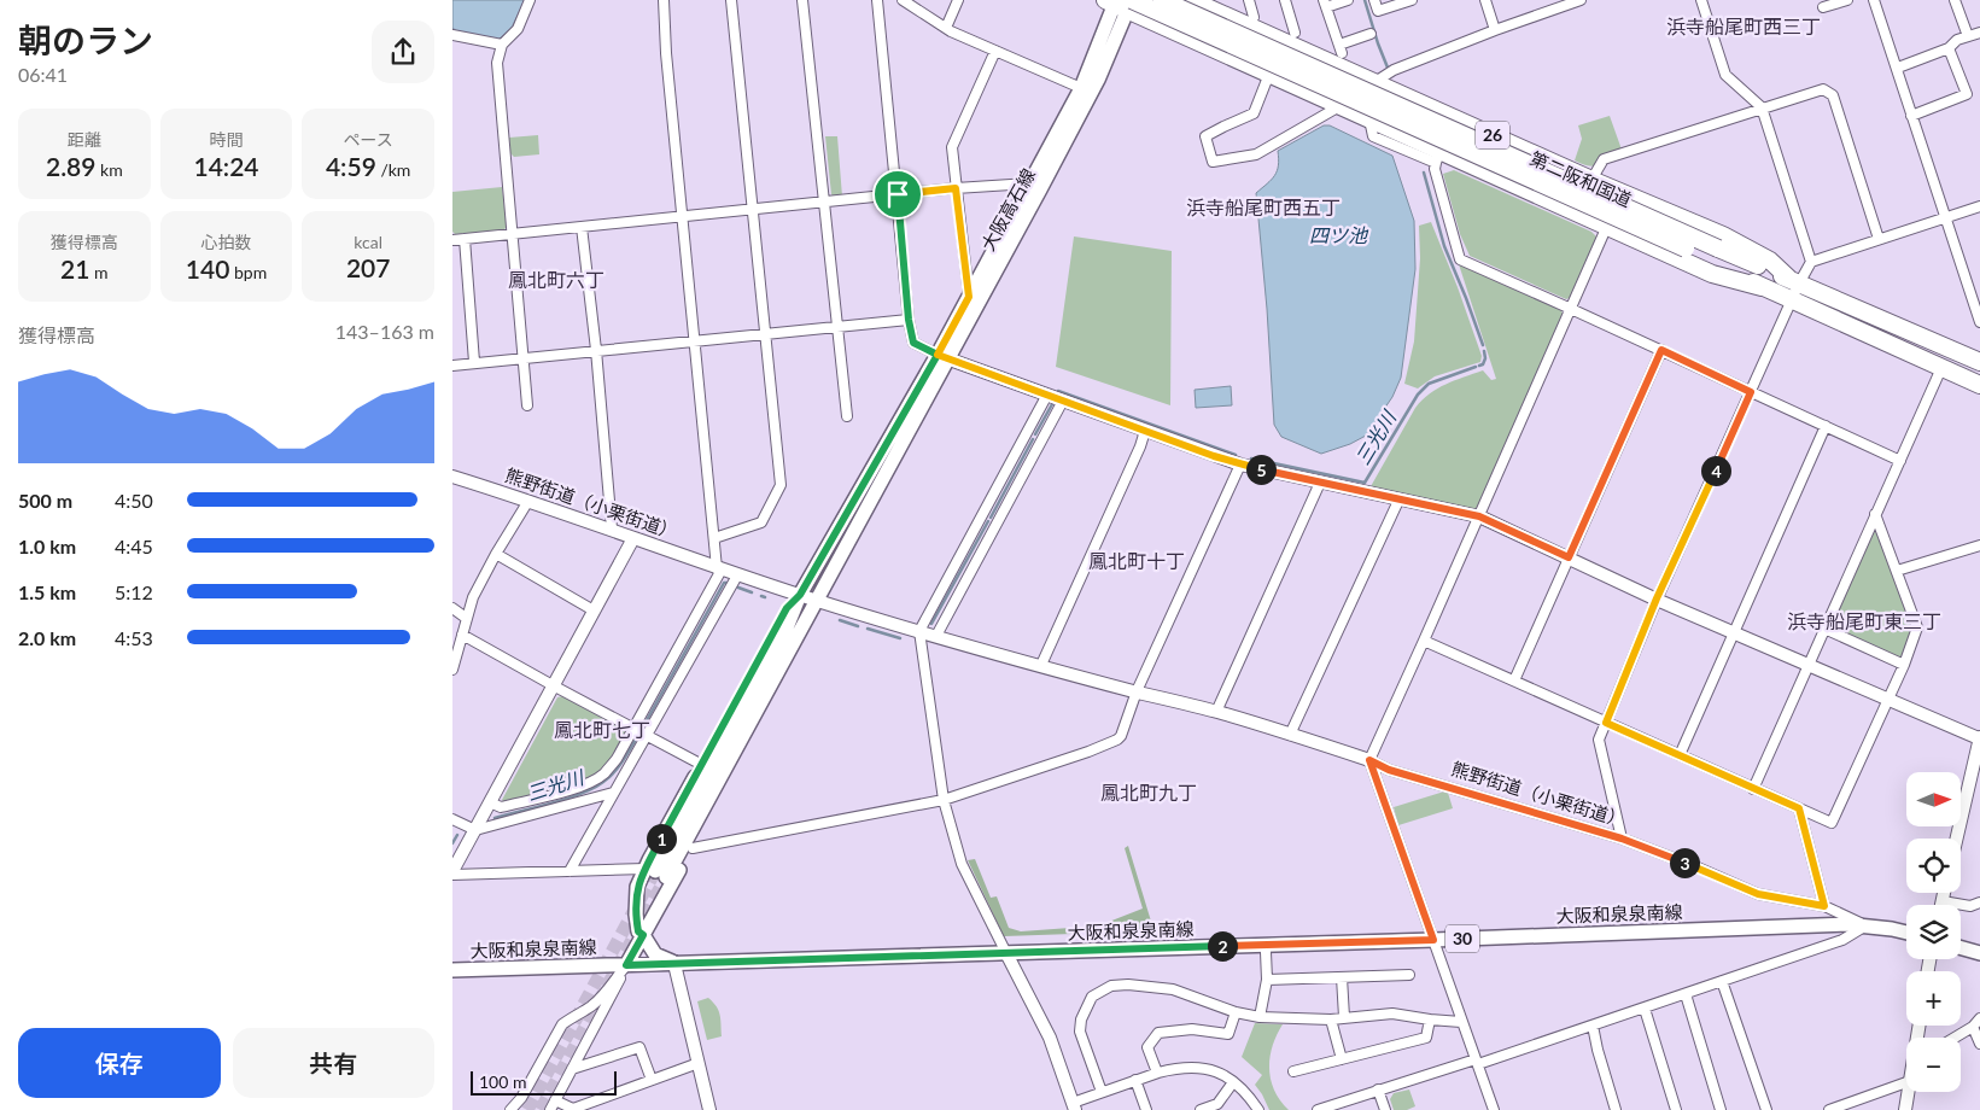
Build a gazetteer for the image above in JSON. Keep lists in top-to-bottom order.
{
  "streets": {
    "highway": ["26", "第二阪和国道"],
    "main road": ["大阪高石線", "大阪和泉泉南線", "30"],
    "street": ["熊野街道（小栗街道）"]
  },
  "crossings": [
    ["26", "第二阪和国道"],
    ["26", "大阪高石線"],
    ["第二阪和国道", "大阪高石線"],
    ["大阪高石線", "熊野街道（小栗街道）"],
    ["熊野街道（小栗街道）", "大阪和泉泉南線"]
  ],
  "districts": [
    "浜寺船尾町西三丁",
    "浜寺船尾町西五丁",
    "鳳北町六丁",
    "鳳北町十丁",
    "浜寺船尾町東三丁",
    "鳳北町七丁",
    "鳳北町九丁"
  ],
  "water": ["四ツ池", "三光川"],
  "scale_bar": "100 m",
  "north": "right",
  "page": {
    "heading": ["朝のラン", "06:41"],
    "stats": [
      ["距離", "2.89 km"],
      ["時間", "14:24"],
      ["ペース", "4:59 /km"],
      ["獲得標高", "21 m"],
      ["心拍数", "140 bpm"],
      ["kcal", "207"]
    ],
    "chart": ["獲得標高", "143–163 m"],
    "pins": [
      "5",
      "4",
      "1",
      "3",
      "2"
    ],
    "list": [
      {
        "name": "500 m",
        "note": "4:50"
      },
      {
        "name": "1.0 km",
        "note": "4:45"
      },
      {
        "name": "1.5 km",
        "note": "5:12"
      },
      {
        "name": "2.0 km",
        "note": "4:53"
      }
    ],
    "map_buttons": ["+", "−"],
    "buttons": ["保存", "共有"],
    "scale": "100 m"
  }
}
